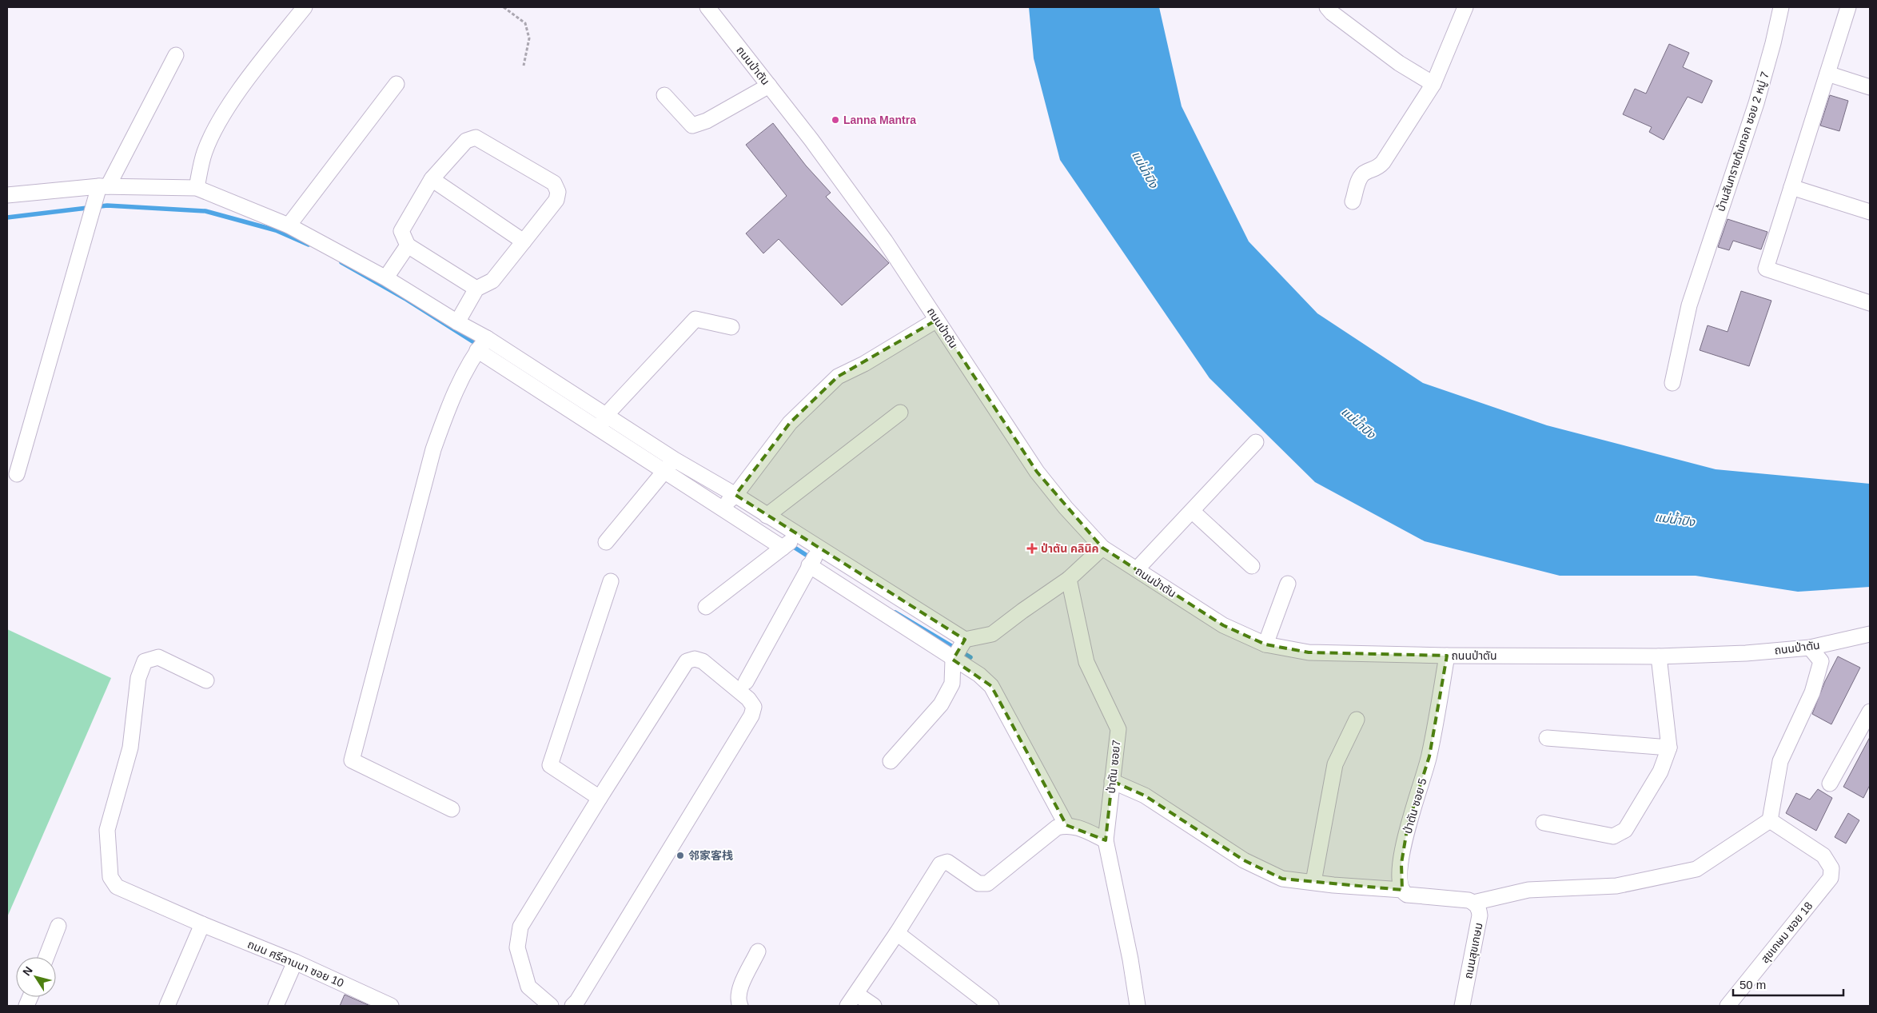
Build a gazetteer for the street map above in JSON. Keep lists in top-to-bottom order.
{
  "streets": {
    "street": [
      "ถนนป่าตัน",
      "บ้านสันทรายต้นกอก ซอย 2 หมู่ 7",
      "ป่าตัน ซอย7",
      "ป่าตัน ซอย 5",
      "สุขเกษม ซอย 18",
      "ถนนสุขเกษม",
      "ถนน ศรีลานนา ซอย 10"
    ]
  },
  "crossings": [
    ["ถนนป่าตัน", "ป่าตัน ซอย 5"]
  ],
  "water": ["แม่น้ำปิง"],
  "places": {
    "other": ["Lanna Mantra", "邻家客栈"],
    "health": ["ป่าตัน คลินิค"]
  },
  "scale_bar": "50 m",
  "north": "top left"
}
